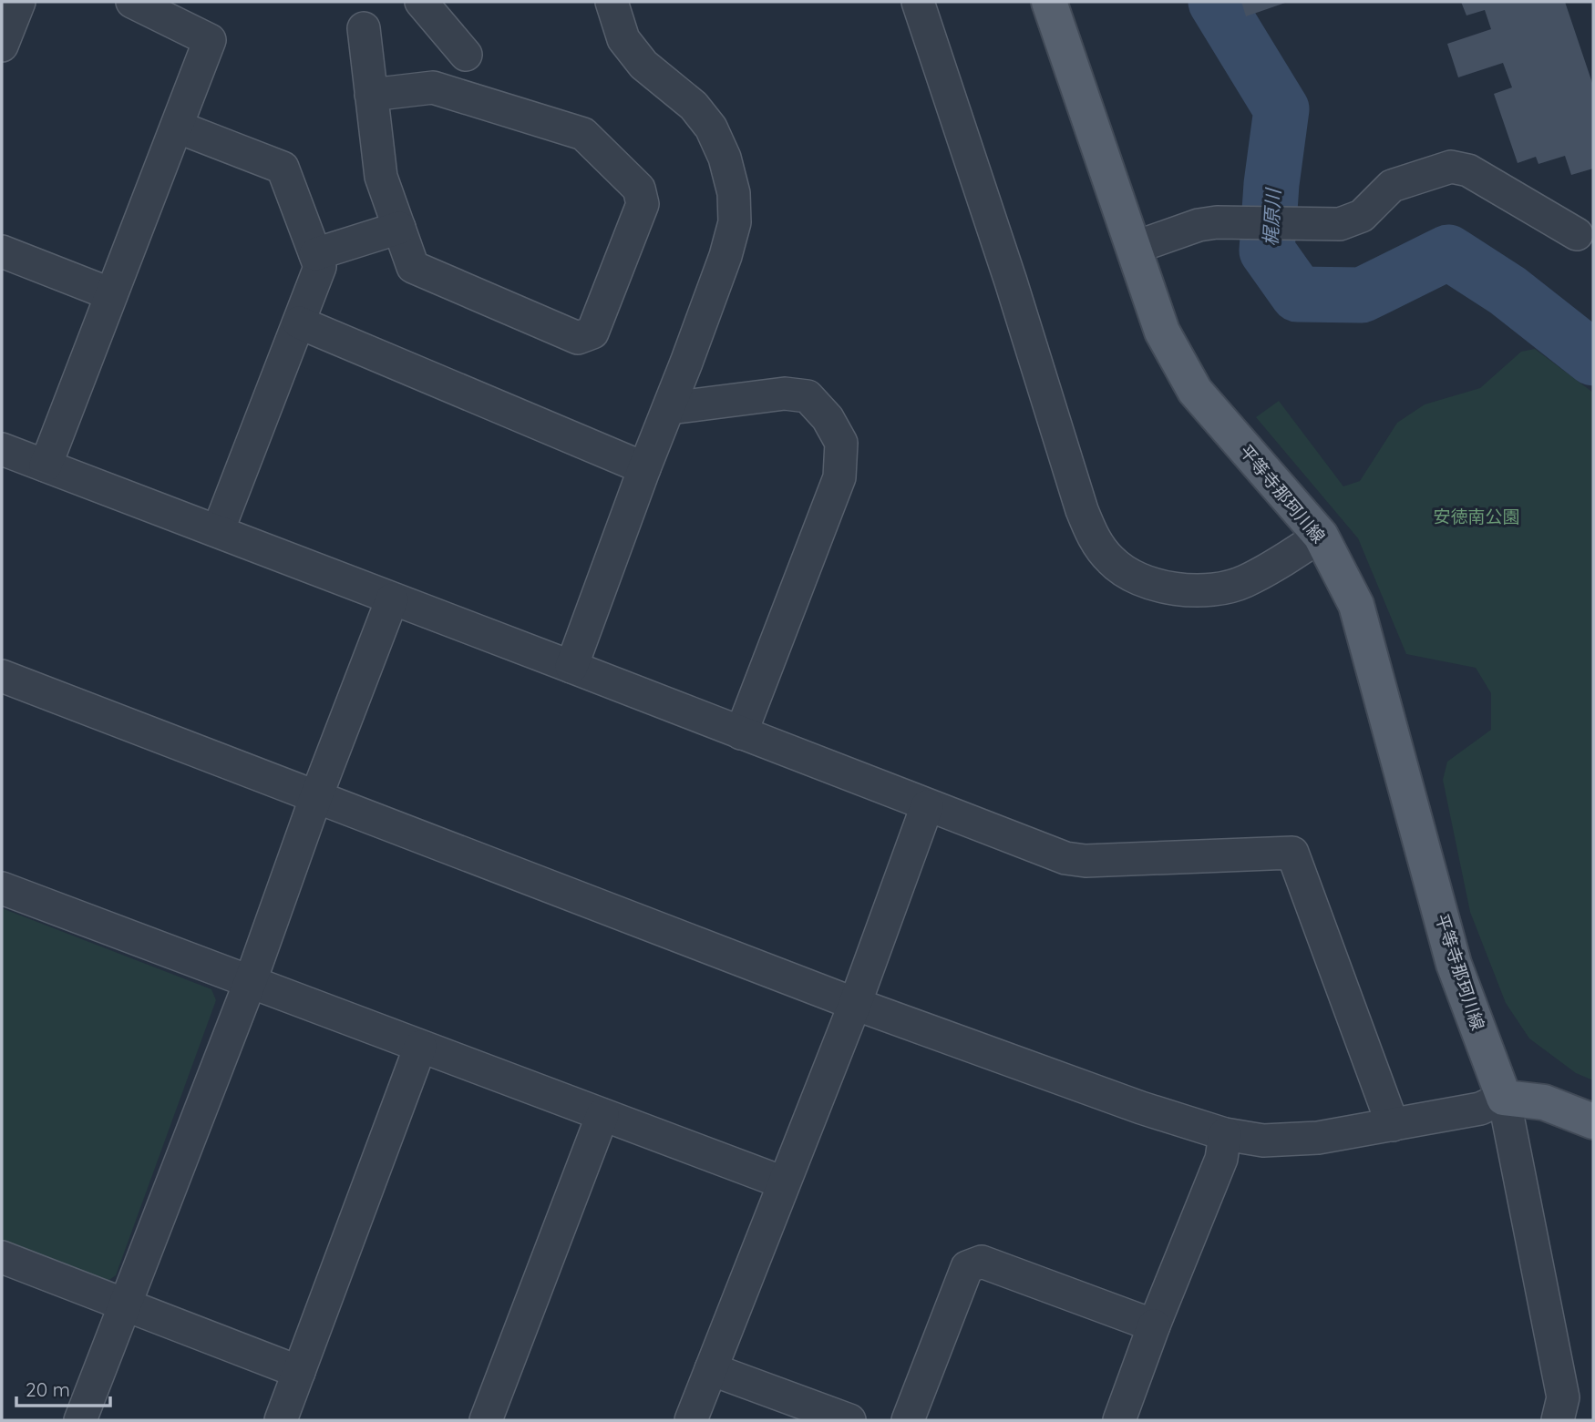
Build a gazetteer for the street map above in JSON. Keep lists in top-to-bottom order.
{
  "streets": {
    "main road": ["平等寺那珂川線"]
  },
  "water": ["梶原川"],
  "parks": ["安徳南公園"],
  "scale_bar": "20 m"
}
